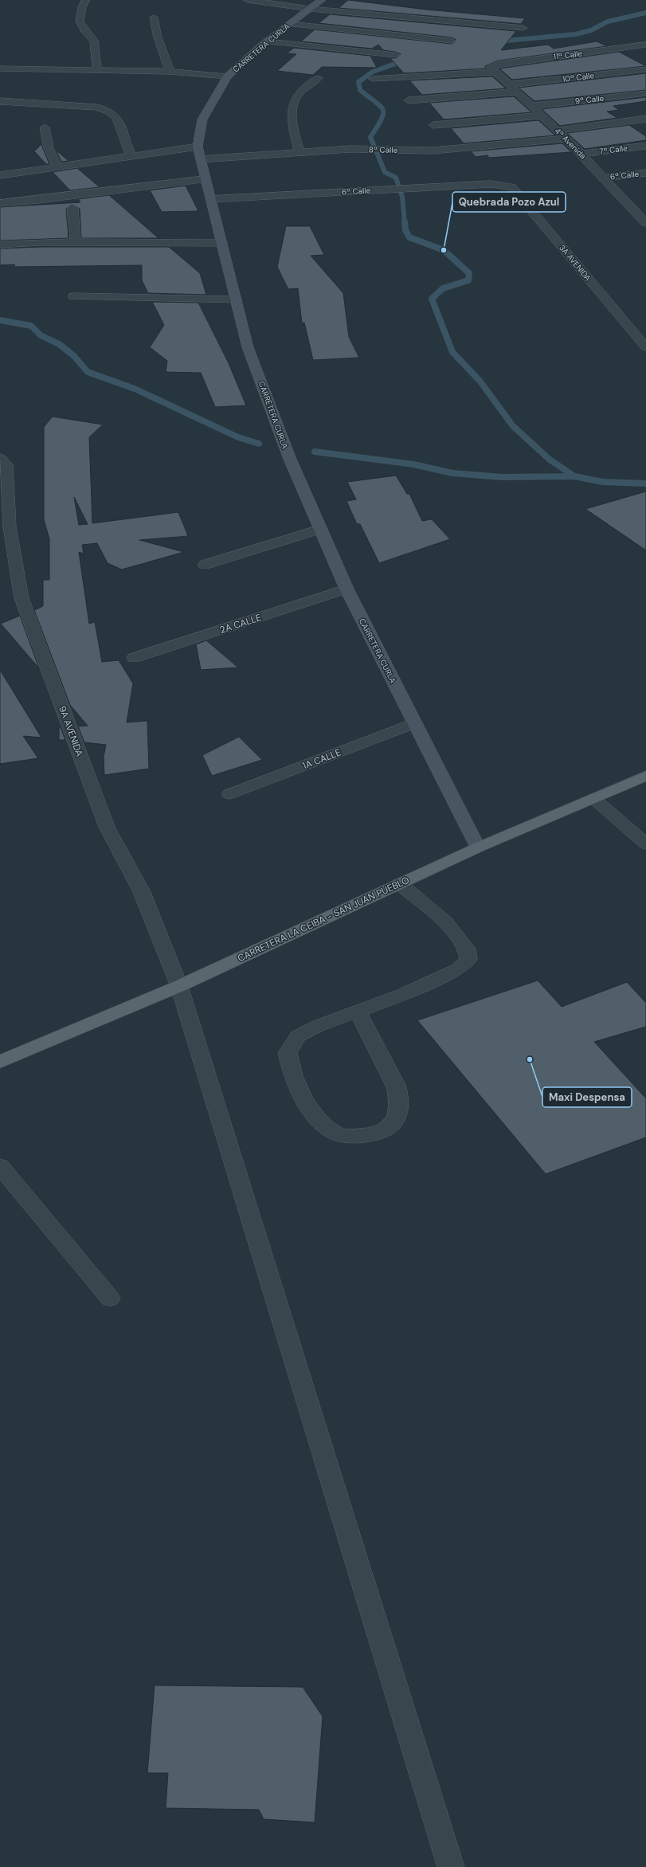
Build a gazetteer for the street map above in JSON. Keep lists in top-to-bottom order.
{
  "streets": {
    "main road": ["CARRETERA CURLA", "CARRETERA LA CEIBA - SAN JUAN PUEBLO"],
    "street": [
      "11ª Calle",
      "10ª Calle",
      "9ª Calle",
      "4ª Avenida",
      "8ª Calle",
      "7ª Calle",
      "6ª Calle",
      "3A AVENIDA",
      "2A CALLE",
      "9A AVENIDA",
      "1A CALLE"
    ]
  },
  "crossings": [
    ["CARRETERA CURLA", "8ª Calle"],
    ["CARRETERA CURLA", "6ª Calle"],
    ["CARRETERA CURLA", "2A CALLE"],
    ["CARRETERA CURLA", "1A CALLE"],
    ["CARRETERA CURLA", "CARRETERA LA CEIBA - SAN JUAN PUEBLO"],
    ["11ª Calle", "4ª Avenida"],
    ["10ª Calle", "4ª Avenida"],
    ["9ª Calle", "4ª Avenida"],
    ["4ª Avenida", "8ª Calle"],
    ["4ª Avenida", "7ª Calle"],
    ["4ª Avenida", "6ª Calle"],
    ["6ª Calle", "3A AVENIDA"],
    ["9A AVENIDA", "CARRETERA LA CEIBA - SAN JUAN PUEBLO"]
  ],
  "places": ["Quebrada Pozo Azul", "Maxi Despensa"]
}
